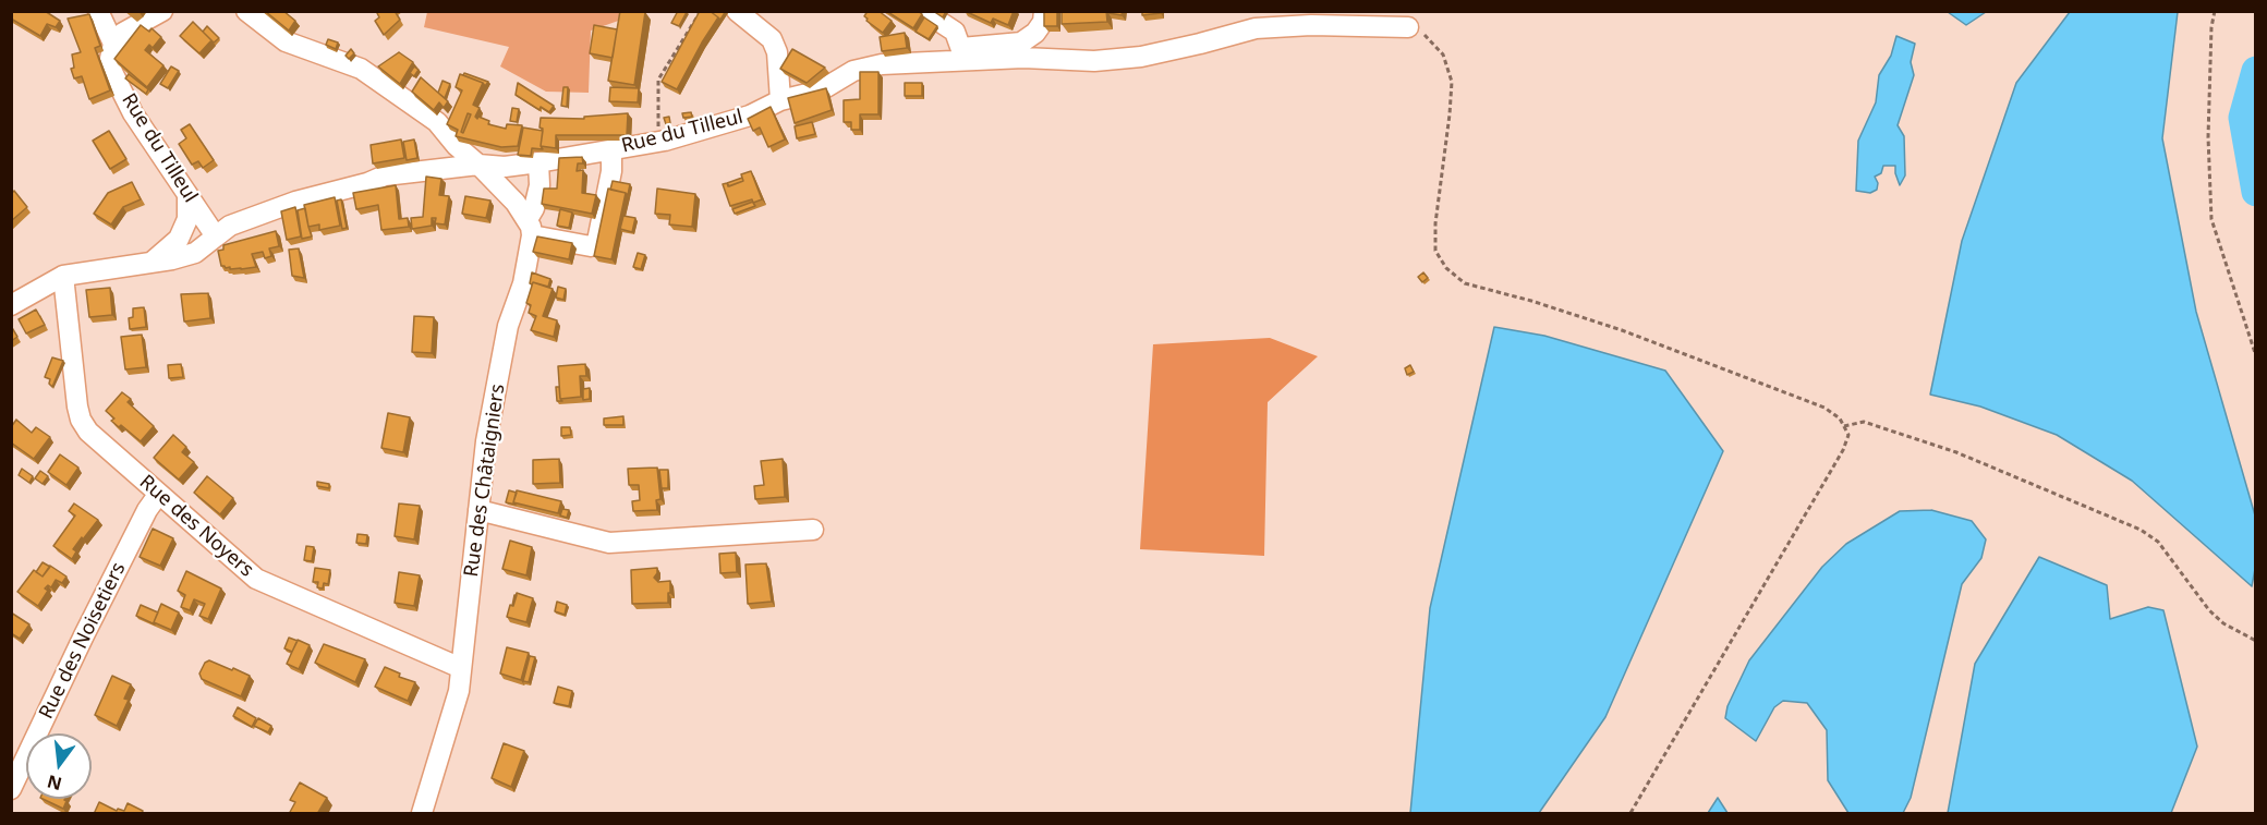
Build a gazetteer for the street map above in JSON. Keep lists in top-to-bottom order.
{
  "streets": {
    "street": [
      "Rue du Tilleul",
      "Rue des Châtaigniers",
      "Rue des Noyers",
      "Rue des Noisetiers"
    ]
  },
  "crossings": [
    ["Rue du Tilleul", "Rue des Châtaigniers"],
    ["Rue des Châtaigniers", "Rue des Noyers"],
    ["Rue des Noyers", "Rue des Noisetiers"]
  ],
  "north": "bottom"
}
